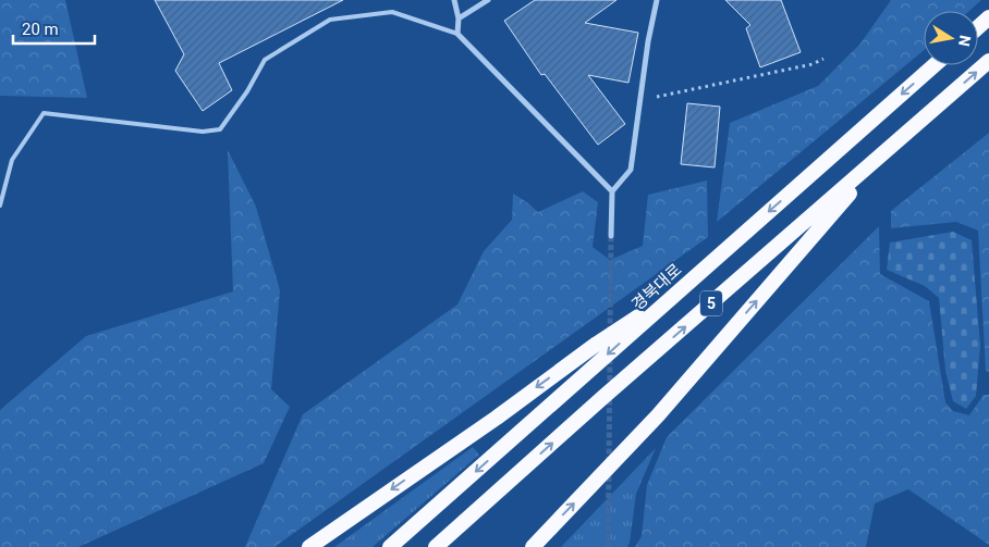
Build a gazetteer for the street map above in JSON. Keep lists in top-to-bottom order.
{
  "streets": {
    "highway": ["경북대로", "5"]
  },
  "scale_bar": "20 m",
  "north": "right"
}
